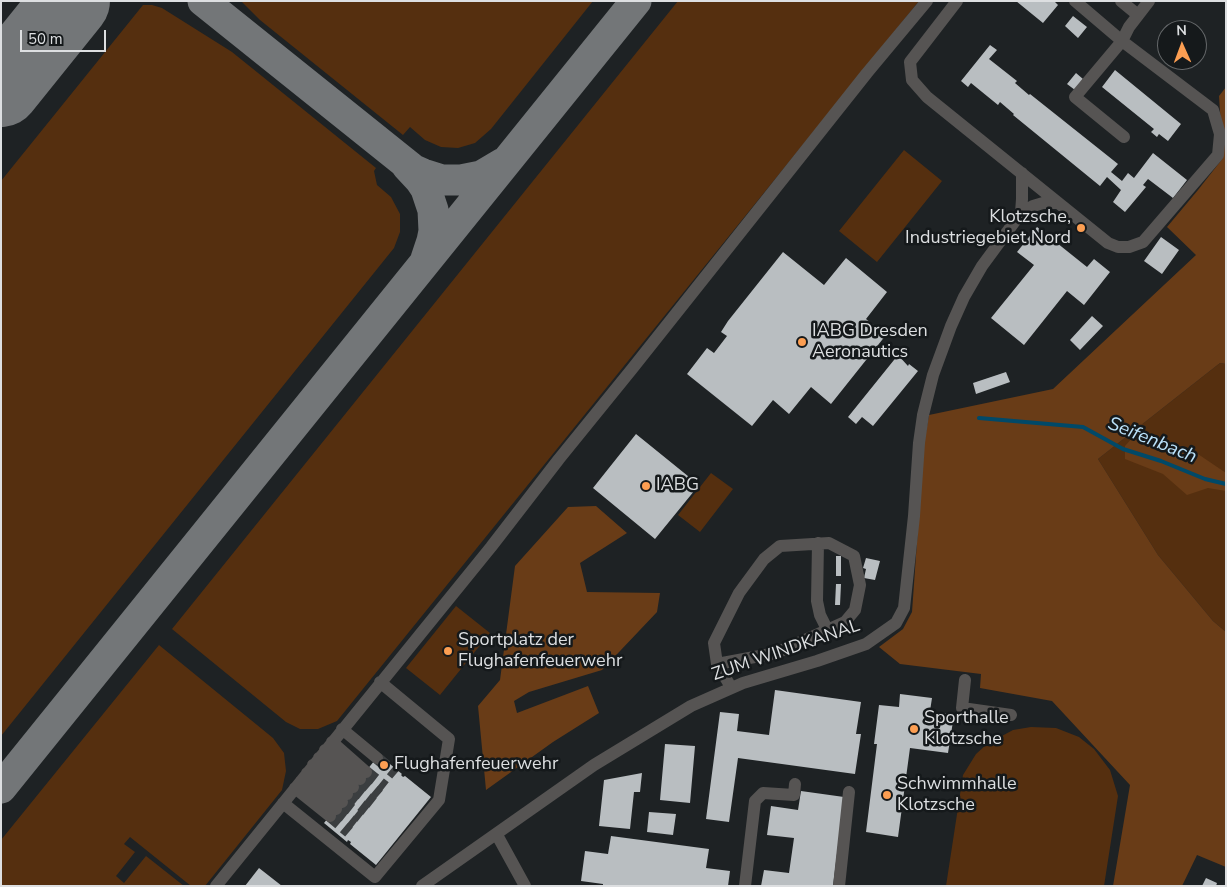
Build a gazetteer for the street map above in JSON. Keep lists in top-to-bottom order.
{
  "streets": {
    "street": ["ZUM WINDKANAL"]
  },
  "water": ["Seifenbach"],
  "places": [
    "Klotzsche, Industriegebiet Nord",
    "IABG Dresden Aeronautics",
    "IABG",
    "Sportplatz der Flughafenfeuerwehr",
    "Sporthalle Klotzsche",
    "Flughafenfeuerwehr",
    "Schwimmhalle Klotzsche"
  ],
  "scale_bar": "50 m",
  "north": "top"
}
